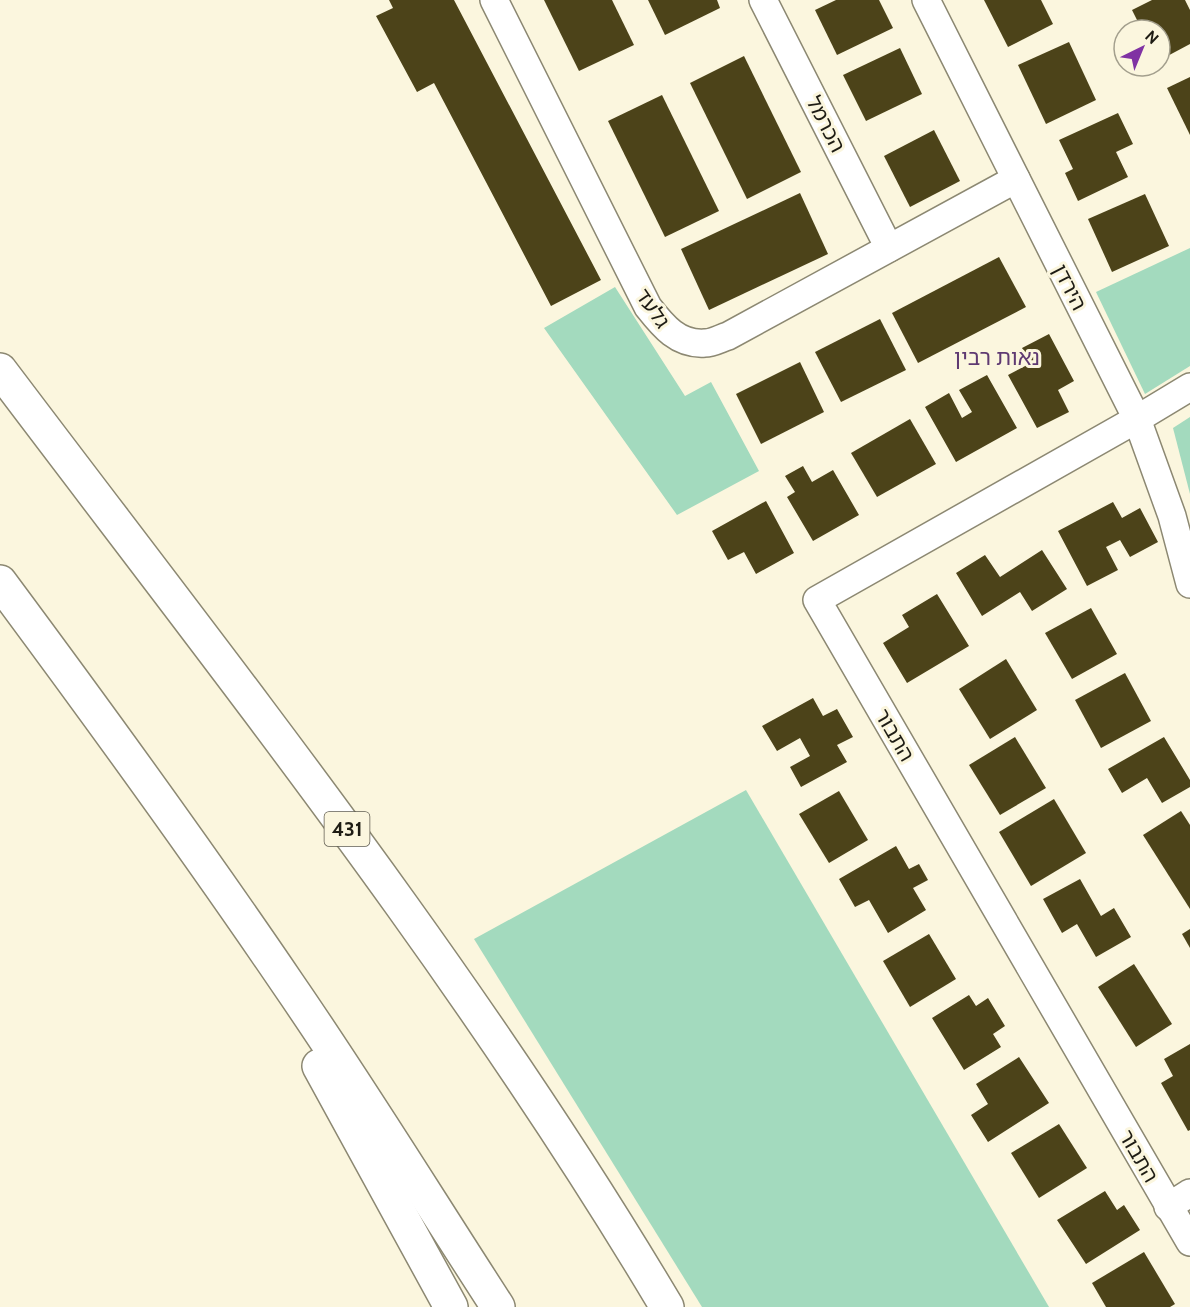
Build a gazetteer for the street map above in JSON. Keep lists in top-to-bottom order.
{
  "streets": {
    "highway": ["431"],
    "street": [
      "הכרמל",
      "הירדן",
      "גלעד",
      "התבור"
    ]
  },
  "crossings": [
    ["הכרמל", "גלעד"],
    ["הירדן", "גלעד"],
    ["הירדן", "התבור"]
  ],
  "districts": ["נאות רבין"],
  "north": "top right"
}
